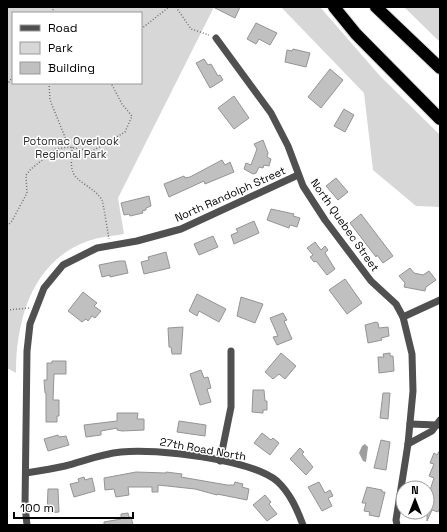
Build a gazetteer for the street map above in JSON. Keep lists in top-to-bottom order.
{
  "streets": {
    "street": ["North Randolph Street", "North Quebec Street", "27th Road North"]
  },
  "crossings": [
    ["North Randolph Street", "North Quebec Street"],
    ["North Randolph Street", "27th Road North"]
  ],
  "parks": ["Potomac Overlook Regional Park"],
  "legend": ["Road", "Park", "Building"],
  "scale_bar": "100 m",
  "north": "top"
}
